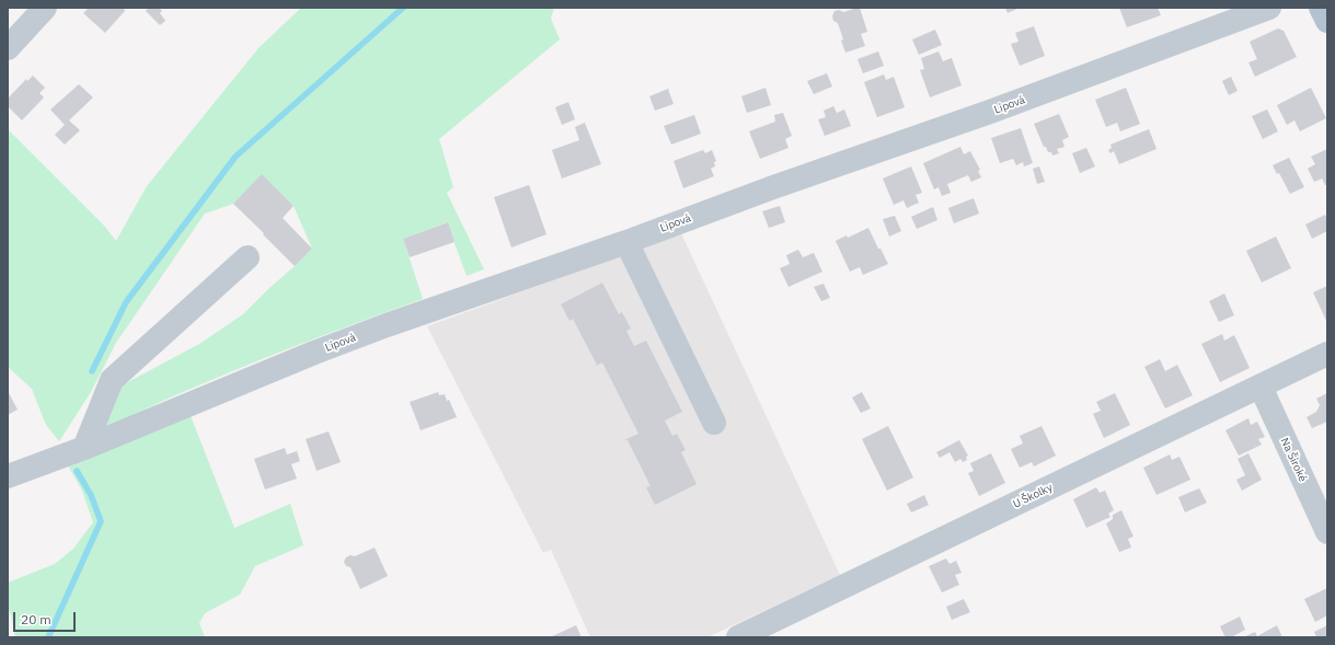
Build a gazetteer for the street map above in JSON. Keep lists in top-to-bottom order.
{
  "streets": {
    "street": ["Lipová", "Na Široké", "U Školky"]
  },
  "crossings": [
    ["Na Široké", "U Školky"]
  ],
  "scale_bar": "20 m"
}
